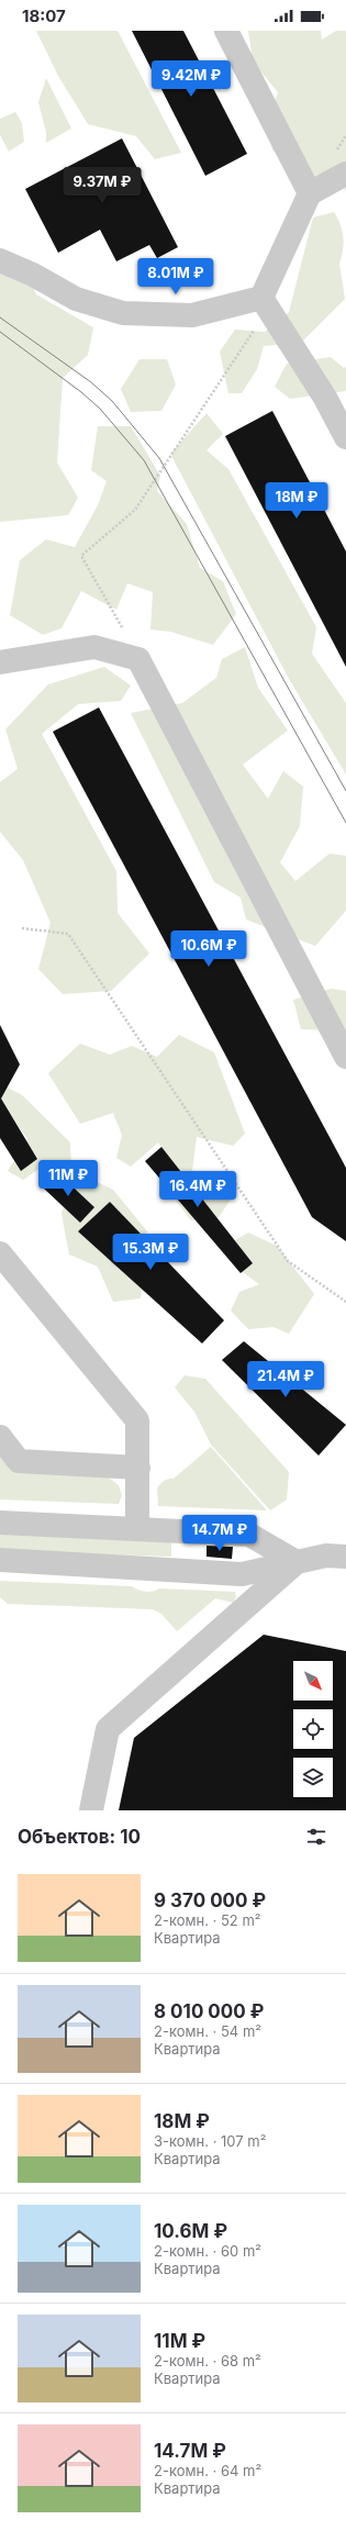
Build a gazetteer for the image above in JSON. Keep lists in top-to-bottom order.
{
  "north": "bottom right",
  "page": {
    "status": "18:07",
    "price": [
      "9.42M ₽",
      "9.37M ₽",
      "8.01M ₽",
      "18M ₽",
      "10.6M ₽",
      "11M ₽",
      "16.4M ₽",
      "15.3M ₽",
      "21.4M ₽",
      "14.7M ₽"
    ],
    "heading": "Объектов: 10",
    "list": [
      {
        "name": "9 370 000 ₽",
        "note": "2-комн. · 52 m² · Квартира"
      },
      {
        "name": "8 010 000 ₽",
        "note": "2-комн. · 54 m² · Квартира"
      },
      {
        "name": "18M ₽",
        "note": "3-комн. · 107 m² · Квартира"
      },
      {
        "name": "10.6M ₽",
        "note": "2-комн. · 60 m² · Квартира"
      },
      {
        "name": "11M ₽",
        "note": "2-комн. · 68 m² · Квартира"
      },
      {
        "name": "14.7M ₽",
        "note": "2-комн. · 64 m² · Квартира"
      }
    ]
  }
}
